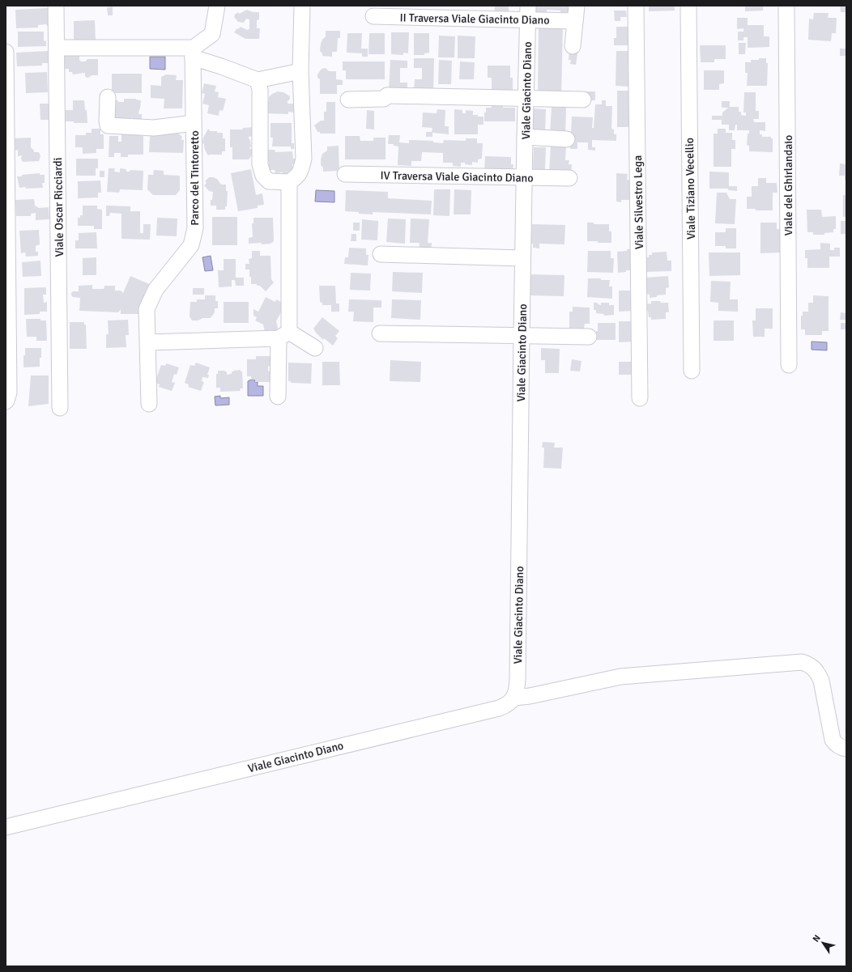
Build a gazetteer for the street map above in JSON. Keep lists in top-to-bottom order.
{
  "streets": {
    "street": [
      "II Traversa Viale Giacinto Diano",
      "Viale Giacinto Diano",
      "IV Traversa Viale Giacinto Diano",
      "Parco del Tintoretto",
      "Viale del Ghirlandaio",
      "Viale Tiziano Vecellio",
      "Viale Silvestro Lega",
      "Viale Oscar Ricciardi"
    ]
  },
  "crossings": [
    ["II Traversa Viale Giacinto Diano", "Viale Giacinto Diano"],
    ["Viale Giacinto Diano", "IV Traversa Viale Giacinto Diano"]
  ],
  "north": "top left"
}
